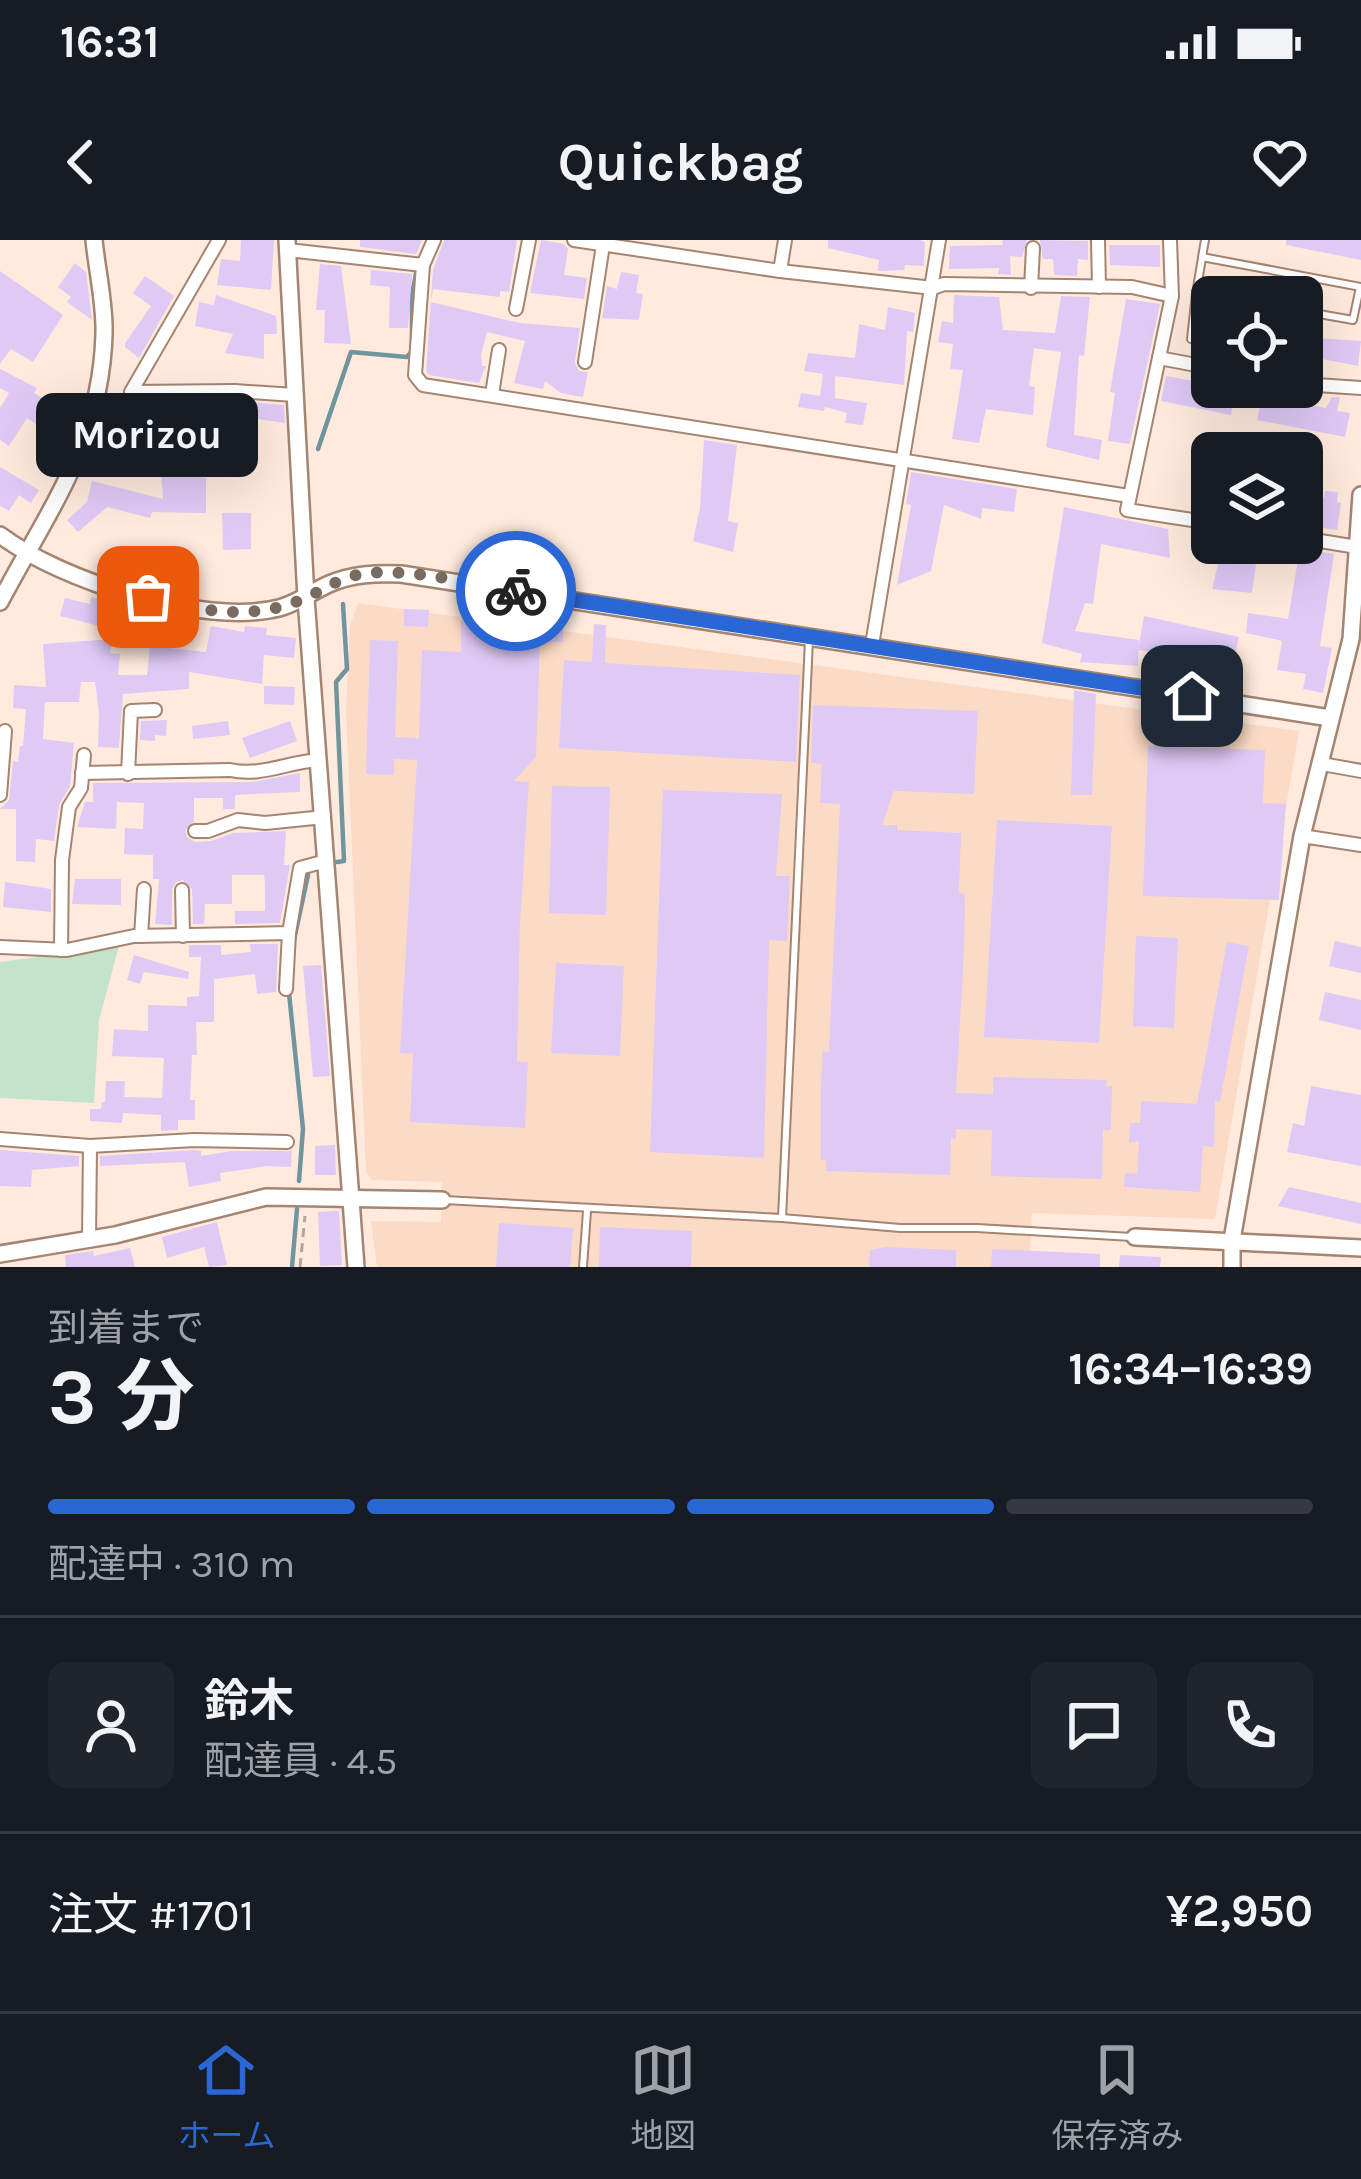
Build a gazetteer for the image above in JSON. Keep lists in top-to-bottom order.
{
  "places": ["Morizou"],
  "page": {
    "status": "16:31",
    "header": "Quickbag",
    "bubble": "Morizou",
    "heading": ["3 分", "到着まで", "16:34–16:39"],
    "panel": [
      "鈴木",
      "配達員 · 4.5",
      "注文 #1701",
      "¥2,950"
    ],
    "bar": "配達中 · 310 m",
    "tabs": ["ホーム", "地図", "保存済み"]
  }
}
